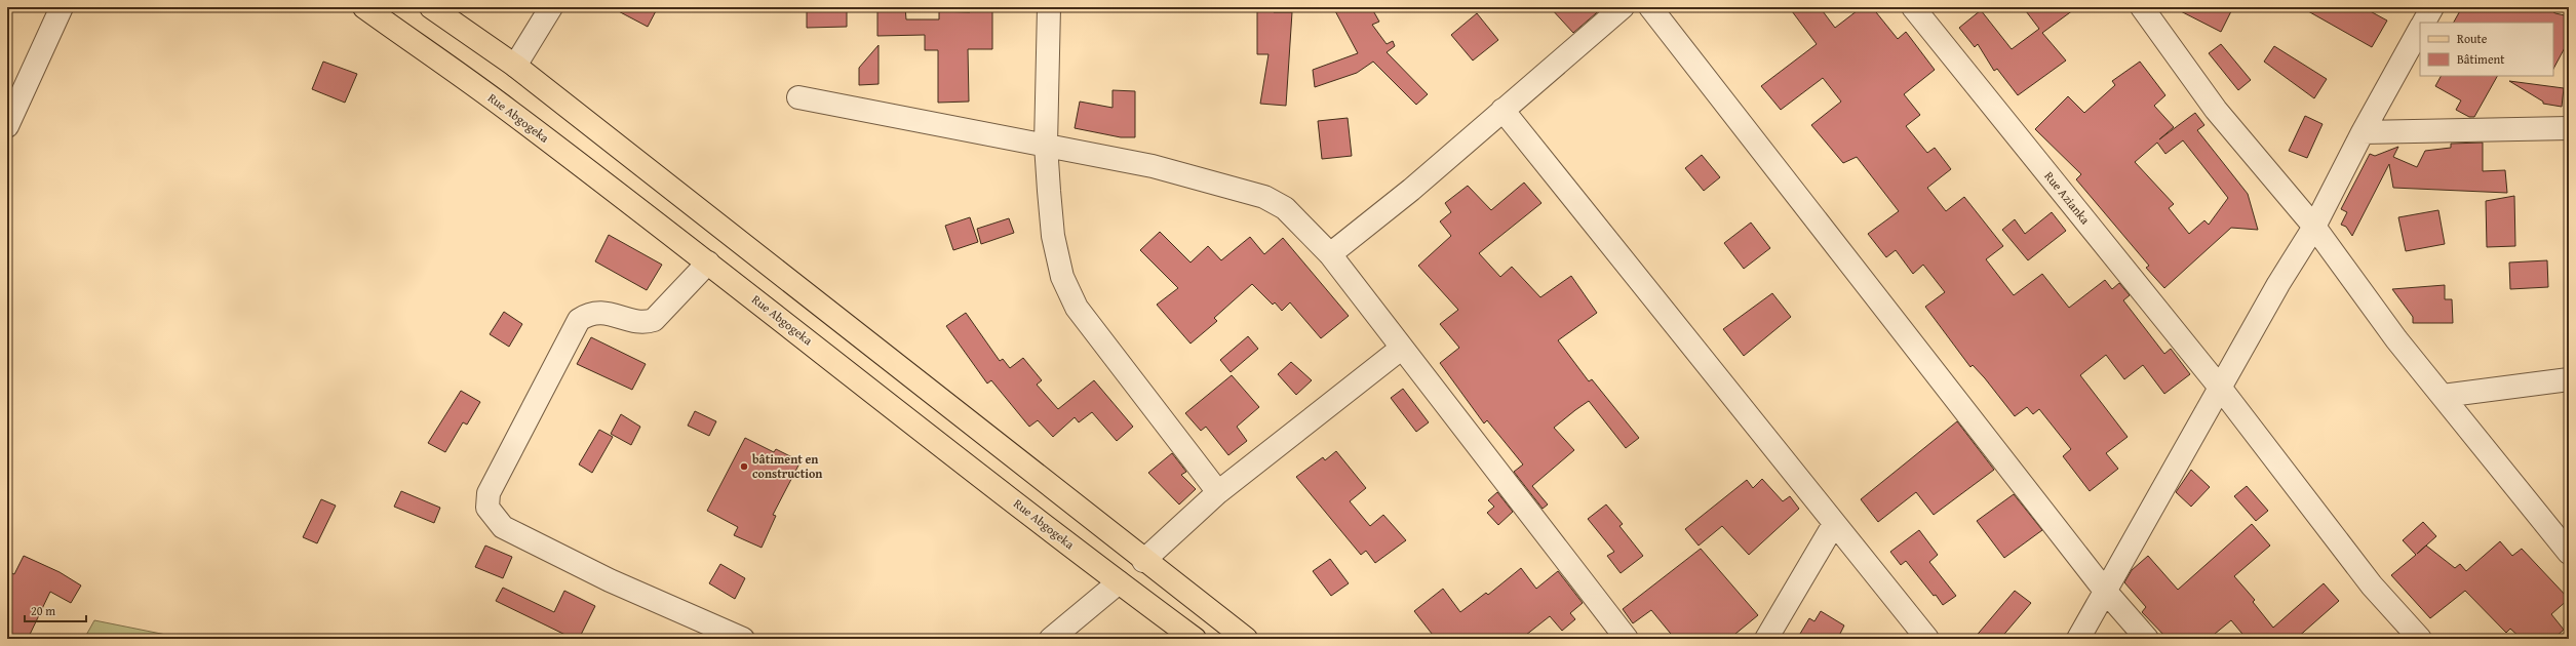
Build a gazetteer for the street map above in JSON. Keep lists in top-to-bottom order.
{
  "streets": {
    "main road": ["Rue Abgogeka"],
    "street": ["Rue Azianka"]
  },
  "places": ["bâtiment en construction"],
  "legend": ["Route", "Bâtiment"],
  "scale_bar": "20 m"
}
